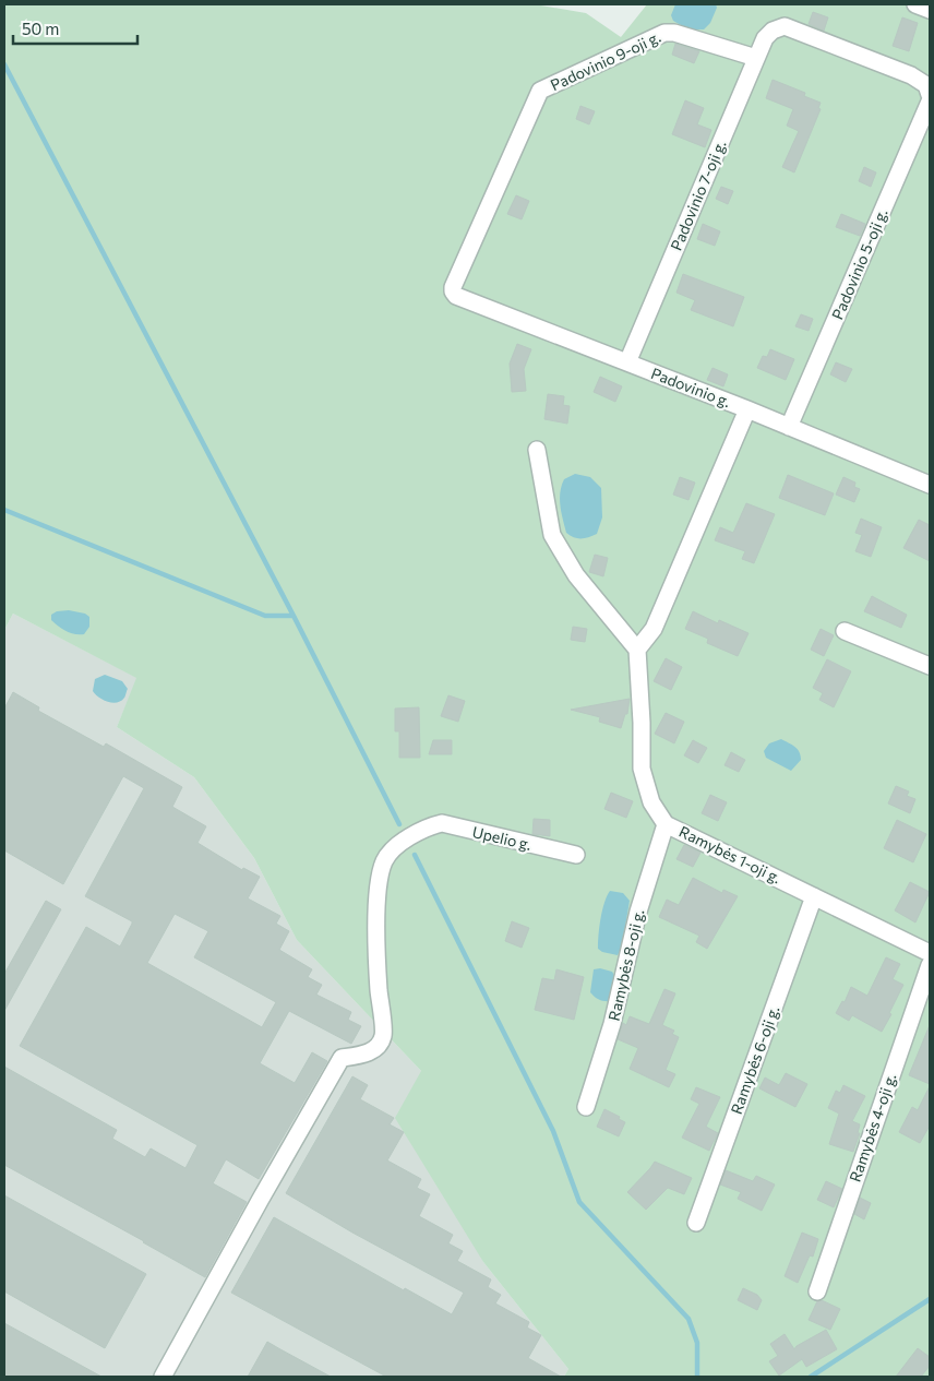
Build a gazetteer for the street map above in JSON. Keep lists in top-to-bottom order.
{
  "streets": {
    "street": [
      "Padovinio 9-oji g.",
      "Padovinio 7-oji g.",
      "Padovinio 5-oji g.",
      "Padovinio g.",
      "Upelio g.",
      "Ramybės 1-oji g.",
      "Ramybės 8-oji g.",
      "Ramybės 6-oji g.",
      "Ramybės 4-oji g."
    ]
  },
  "crossings": [
    ["Padovinio 9-oji g.", "Padovinio 7-oji g."],
    ["Padovinio 9-oji g.", "Padovinio g."],
    ["Padovinio 7-oji g.", "Padovinio g."],
    ["Padovinio 5-oji g.", "Padovinio g."],
    ["Ramybės 1-oji g.", "Ramybės 8-oji g."],
    ["Ramybės 1-oji g.", "Ramybės 6-oji g."]
  ],
  "scale_bar": "50 m"
}
